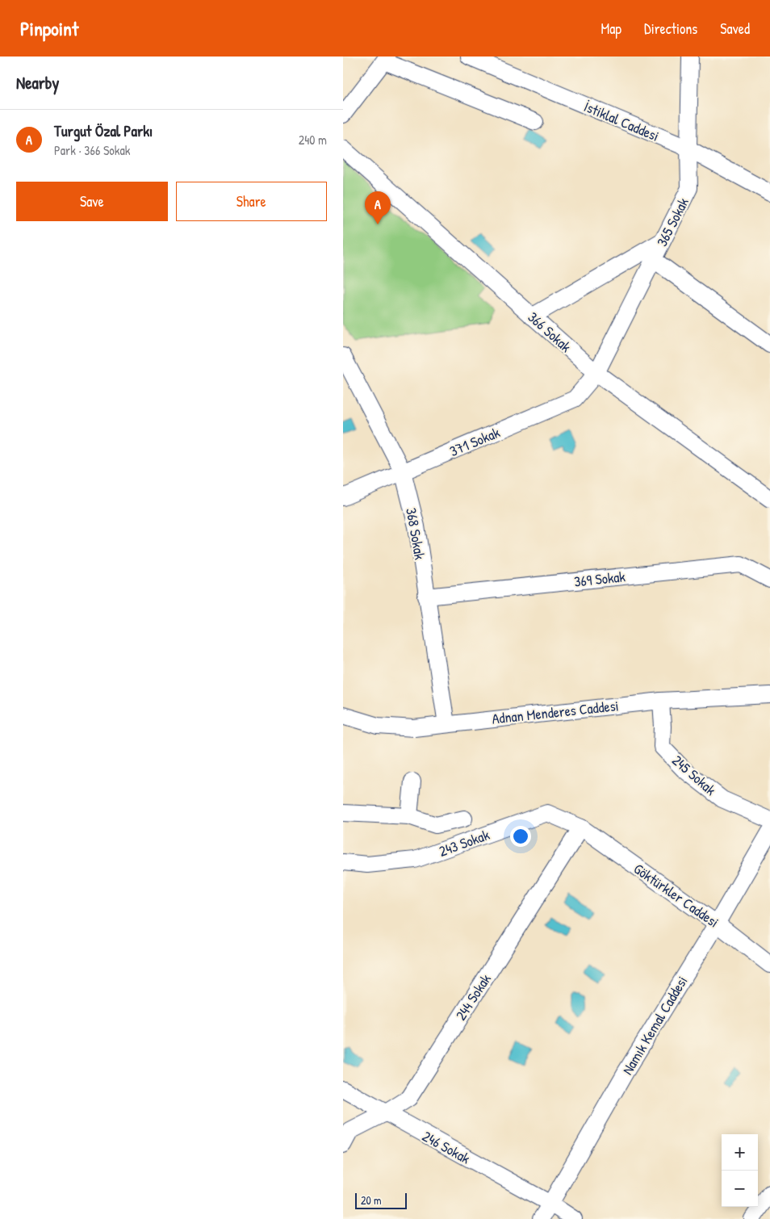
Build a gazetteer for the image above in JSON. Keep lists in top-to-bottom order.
{
  "streets": {
    "street": [
      "İstiklal Caddesi",
      "365 Sokak",
      "366 Sokak",
      "371 Sokak",
      "368 Sokak",
      "369 Sokak",
      "Adnan Menderes Caddesi",
      "245 Sokak",
      "243 Sokak",
      "Göktürkler Caddesi",
      "244 Sokak",
      "Namık Kemal Caddesi",
      "246 Sokak"
    ]
  },
  "crossings": [
    ["İstiklal Caddesi", "365 Sokak"],
    ["365 Sokak", "366 Sokak"],
    ["365 Sokak", "371 Sokak"],
    ["366 Sokak", "371 Sokak"],
    ["371 Sokak", "368 Sokak"],
    ["368 Sokak", "369 Sokak"],
    ["368 Sokak", "Adnan Menderes Caddesi"],
    ["Adnan Menderes Caddesi", "245 Sokak"],
    ["243 Sokak", "Göktürkler Caddesi"],
    ["243 Sokak", "244 Sokak"],
    ["Göktürkler Caddesi", "244 Sokak"],
    ["Göktürkler Caddesi", "Namık Kemal Caddesi"],
    ["244 Sokak", "246 Sokak"],
    ["Namık Kemal Caddesi", "246 Sokak"]
  ],
  "scale_bar": "20 m",
  "page": {
    "header": "Pinpoint",
    "nav": ["Map", "Directions", "Saved"],
    "heading": "Nearby",
    "list": [
      {
        "mark": "A",
        "name": "Turgut Özal Parkı",
        "note": "Park · 366 Sokak",
        "value": "240 m"
      }
    ],
    "buttons": ["Save", "Share"],
    "pins": "A",
    "map_buttons": ["+", "−"],
    "scale": "20 m"
  }
}
